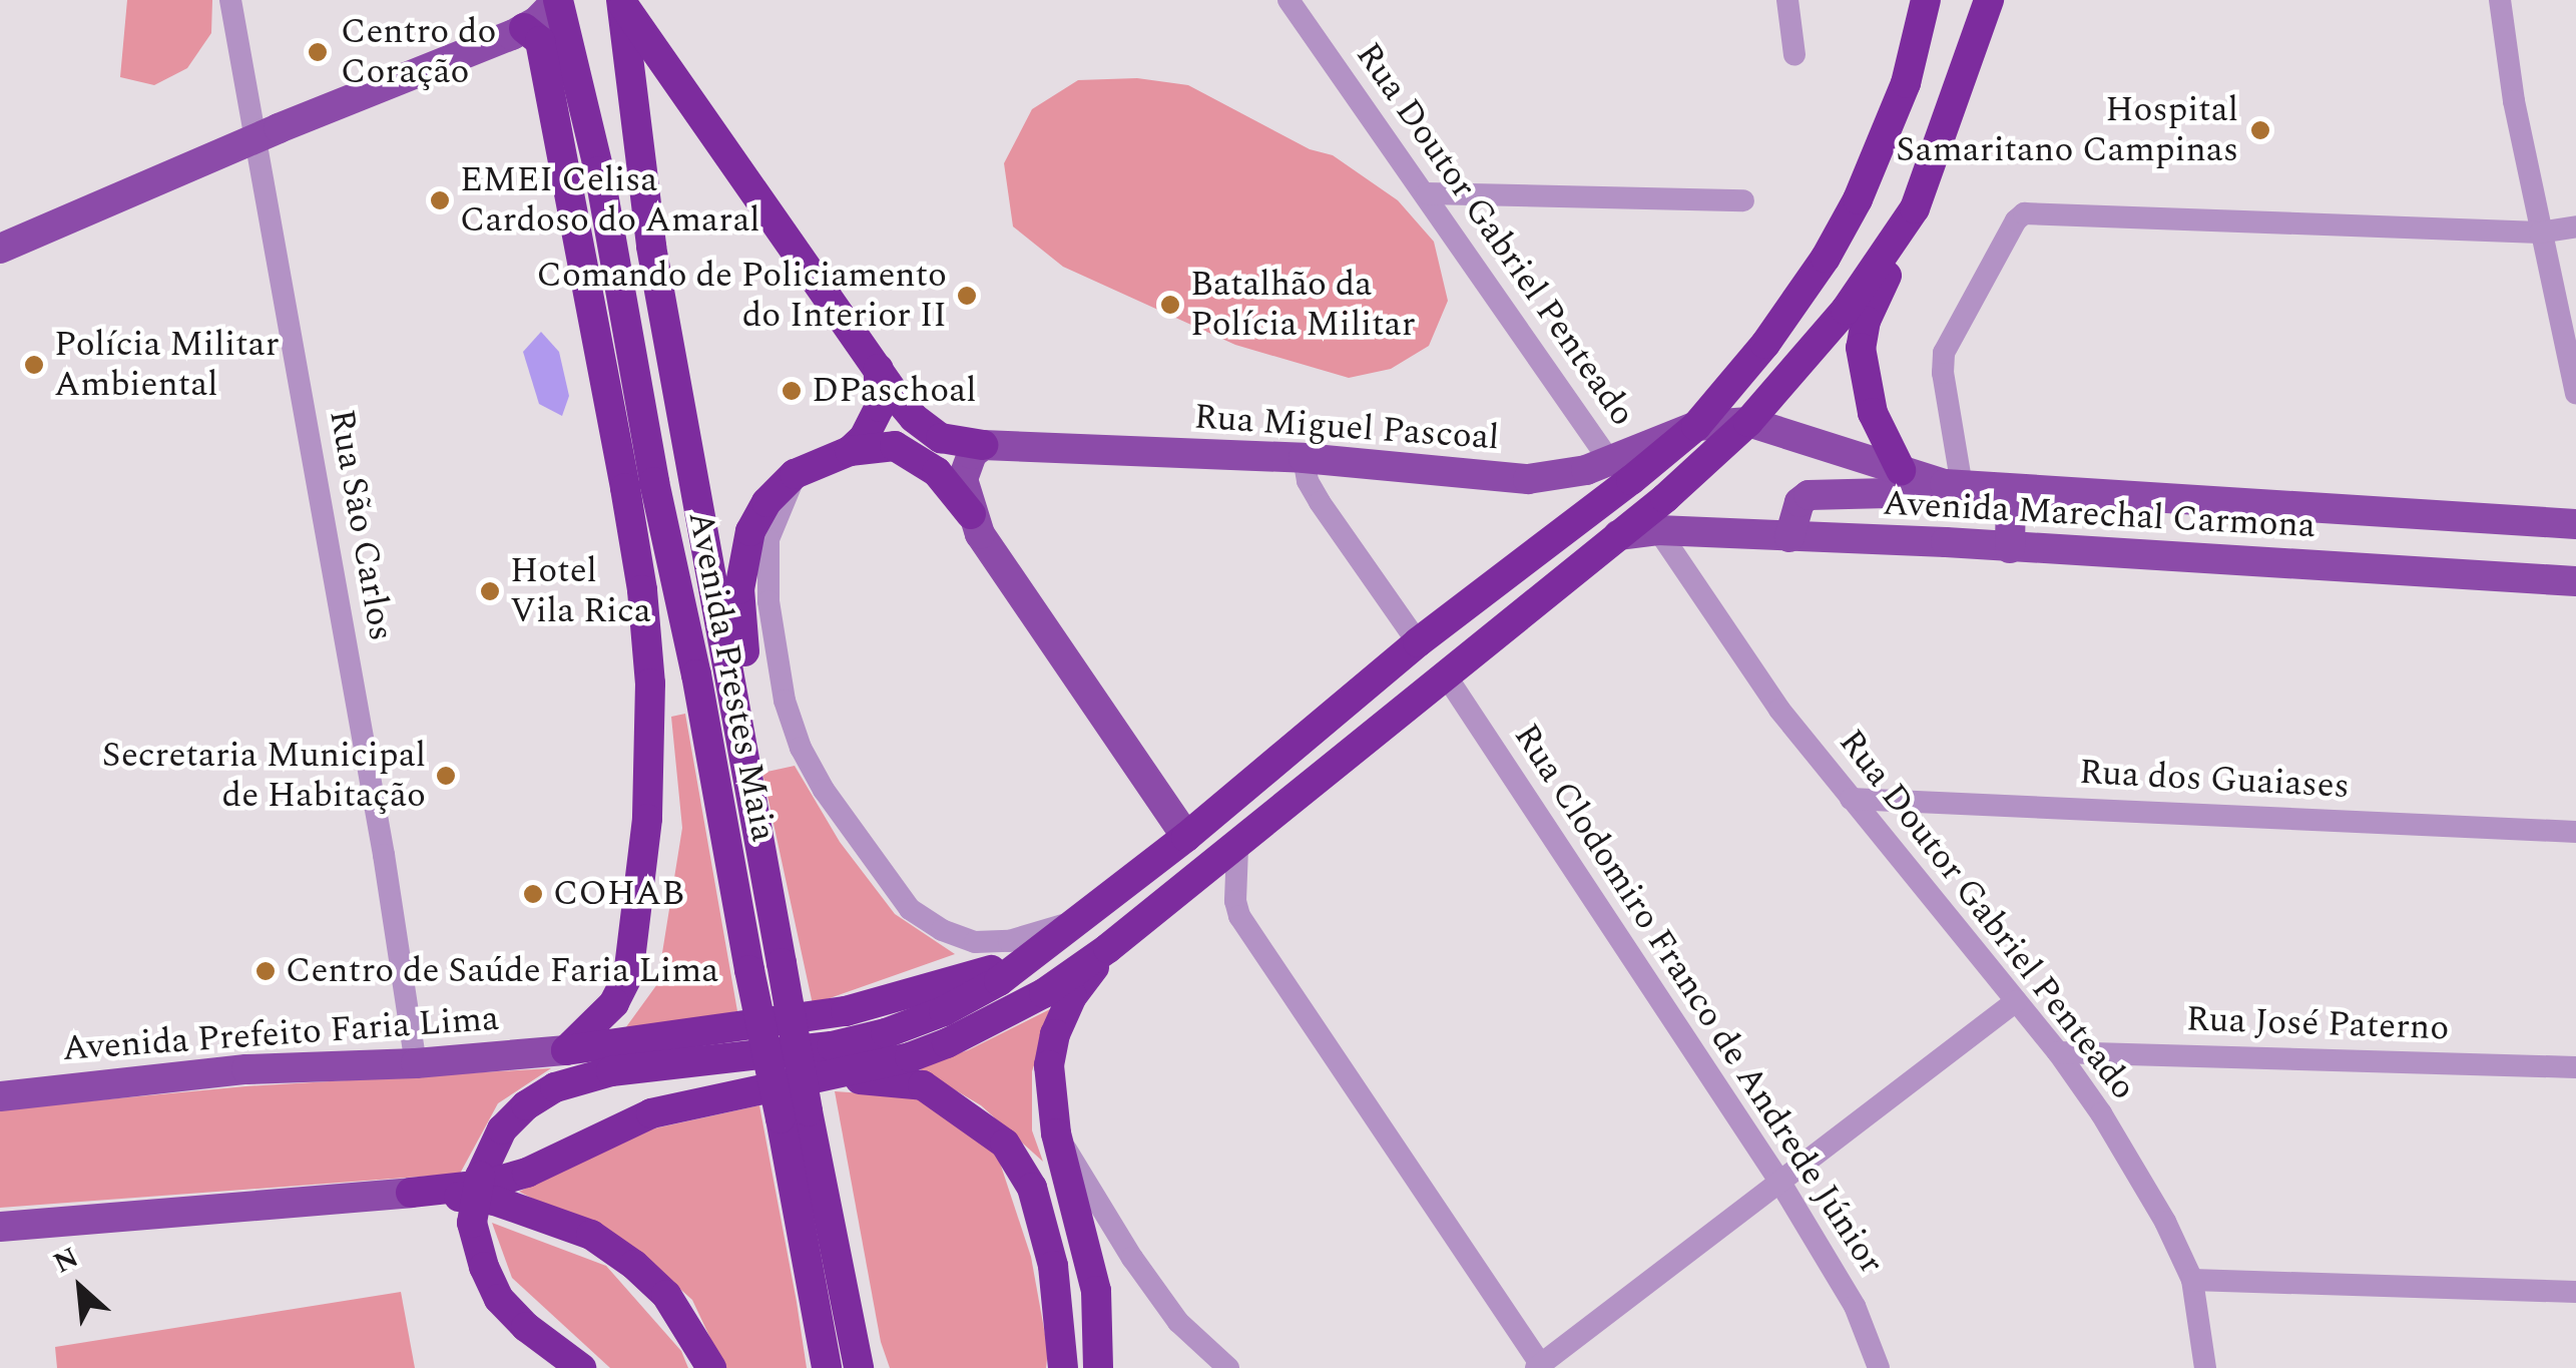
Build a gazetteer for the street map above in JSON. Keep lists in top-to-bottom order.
{
  "streets": {
    "highway": ["Avenida Prestes Maia"],
    "main road": ["Rua Miguel Pascoal", "Avenida Marechal Carmona", "Avenida Prefeito Faria Lima"],
    "street": [
      "Rua Doutor Gabriel Penteado",
      "Rua São Carlos",
      "Rua dos Guaiases",
      "Rua Clodomiro Franco de Andrede Júnior",
      "Rua José Paterno"
    ]
  },
  "crossings": [
    ["Rua Doutor Gabriel Penteado", "Rua Miguel Pascoal"],
    ["Rua Doutor Gabriel Penteado", "Avenida Marechal Carmona"],
    ["Rua Doutor Gabriel Penteado", "Rua dos Guaiases"],
    ["Rua Doutor Gabriel Penteado", "Rua José Paterno"],
    ["Rua Miguel Pascoal", "Avenida Marechal Carmona"],
    ["Rua São Carlos", "Avenida Prefeito Faria Lima"]
  ],
  "places": [
    "Centro do Coração",
    "Hospital Samaritano Campinas",
    "EMEI Celisa Cardoso do Amaral",
    "Comando de Policiamento do Interior II",
    "Batalhão da Polícia Militar",
    "Polícia Militar Ambiental",
    "DPaschoal",
    "Hotel Vila Rica",
    "Secretaria Municipal de Habitação",
    "COHAB",
    "Centro de Saúde Faria Lima"
  ],
  "north": "top left"
}
